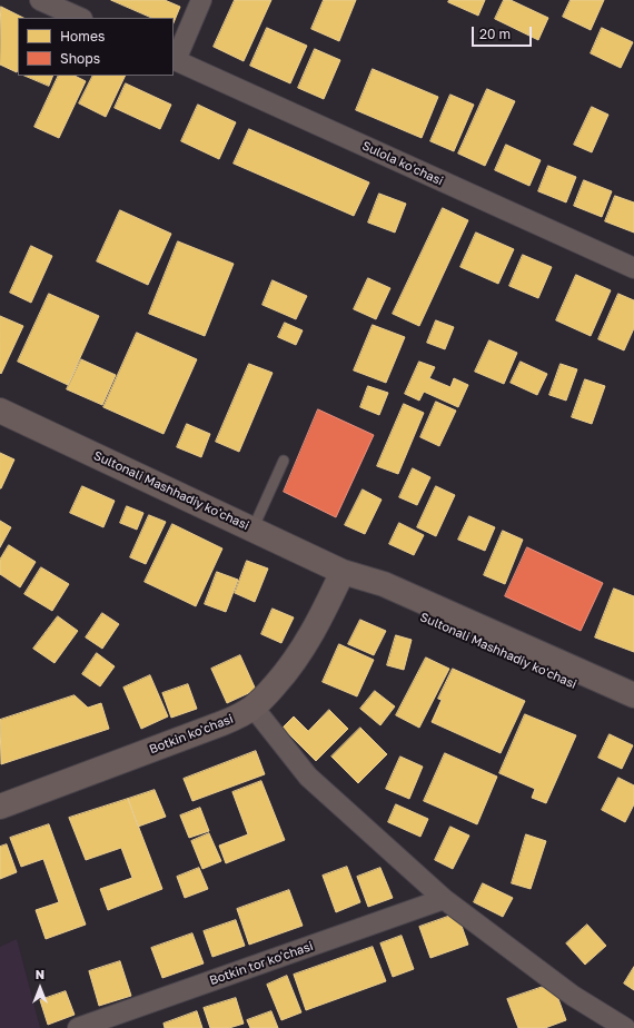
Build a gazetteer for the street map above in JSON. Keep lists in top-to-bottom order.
{
  "streets": {
    "street": [
      "Sulola ko'chasi",
      "Sultonali Mashhadiy ko'chasi",
      "Botkin ko'chasi",
      "Botkin tor ko'chasi"
    ]
  },
  "crossings": [
    ["Sultonali Mashhadiy ko'chasi", "Botkin ko'chasi"]
  ],
  "legend": ["Homes", "Shops"],
  "scale_bar": "20 m",
  "north": "top"
}
